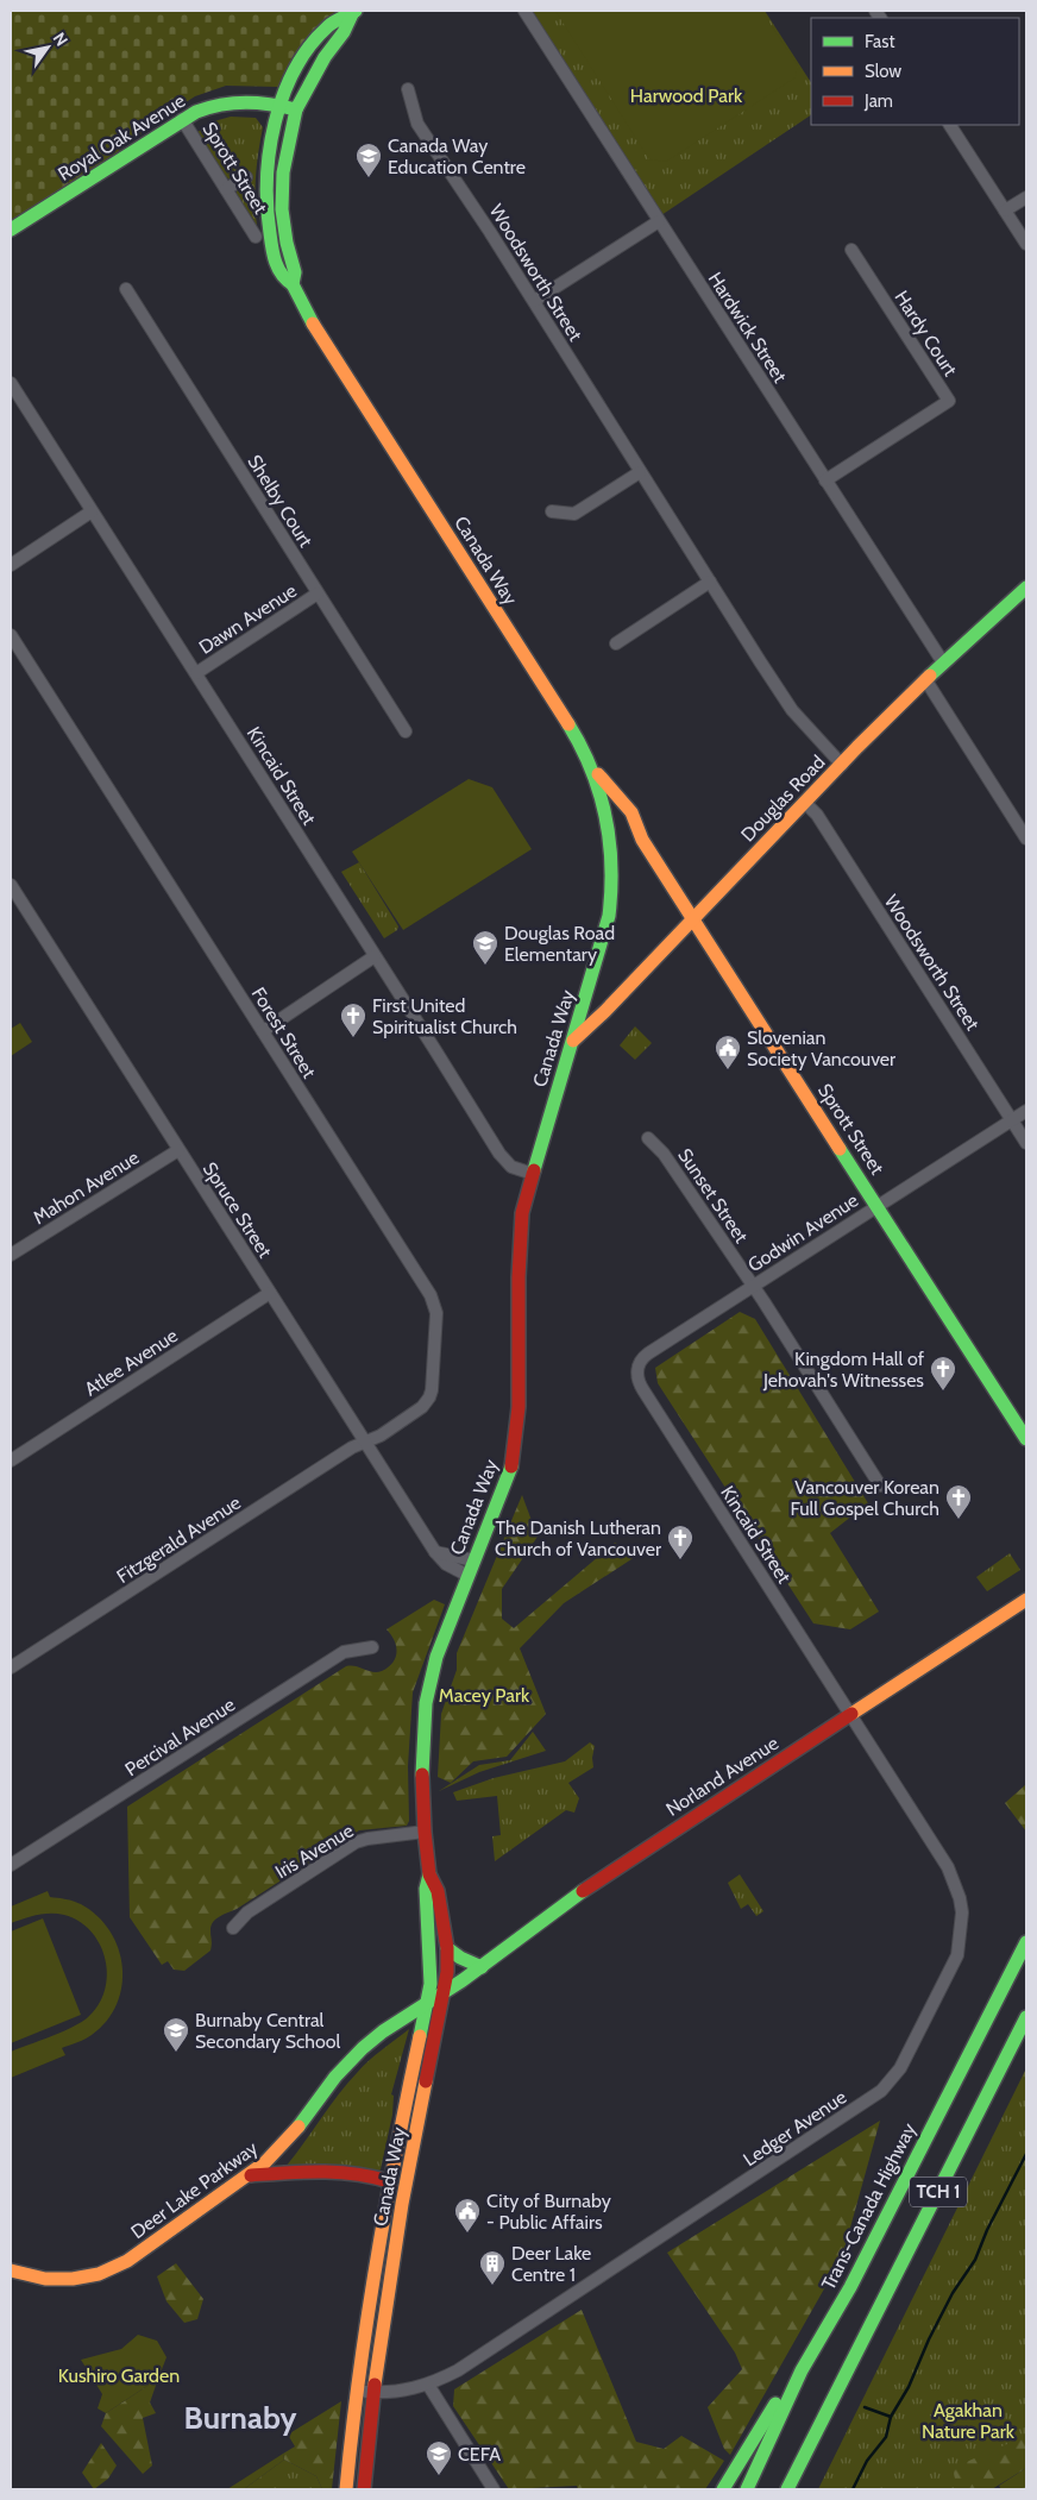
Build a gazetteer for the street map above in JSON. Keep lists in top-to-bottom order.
{
  "streets": {
    "main road": [
      "Royal Oak Avenue",
      "Sprott Street",
      "Canada Way",
      "Douglas Road",
      "Norland Avenue",
      "Deer Lake Parkway",
      "TCH 1",
      "Trans-Canada Highway"
    ],
    "street": [
      "Woodsworth Street",
      "Hardwick Street",
      "Hardy Court",
      "Shelby Court",
      "Dawn Avenue",
      "Kincaid Street",
      "Forest Street",
      "Mahon Avenue",
      "Sunset Street",
      "Spruce Street",
      "Godwin Avenue",
      "Atlee Avenue",
      "Fitzgerald Avenue",
      "Percival Avenue",
      "Iris Avenue",
      "Ledger Avenue"
    ]
  },
  "crossings": [
    ["Royal Oak Avenue", "Sprott Street"],
    ["Royal Oak Avenue", "Canada Way"],
    ["Sprott Street", "Canada Way"],
    ["Sprott Street", "Douglas Road"],
    ["Sprott Street", "Godwin Avenue"],
    ["Woodsworth Street", "Douglas Road"],
    ["Woodsworth Street", "Godwin Avenue"],
    ["Hardwick Street", "Hardy Court"],
    ["Hardwick Street", "Douglas Road"],
    ["Shelby Court", "Dawn Avenue"],
    ["Canada Way", "Kincaid Street"],
    ["Canada Way", "Douglas Road"],
    ["Canada Way", "Spruce Street"],
    ["Canada Way", "Norland Avenue"],
    ["Canada Way", "Iris Avenue"],
    ["Canada Way", "Ledger Avenue"],
    ["Canada Way", "Deer Lake Parkway"],
    ["Dawn Avenue", "Kincaid Street"],
    ["Kincaid Street", "Godwin Avenue"],
    ["Kincaid Street", "Norland Avenue"],
    ["Kincaid Street", "Ledger Avenue"],
    ["Forest Street", "Spruce Street"],
    ["Forest Street", "Fitzgerald Avenue"],
    ["Mahon Avenue", "Spruce Street"],
    ["Sunset Street", "Godwin Avenue"],
    ["Spruce Street", "Atlee Avenue"],
    ["Spruce Street", "Fitzgerald Avenue"],
    ["Norland Avenue", "Ledger Avenue"],
    ["Norland Avenue", "Deer Lake Parkway"]
  ],
  "districts": ["Burnaby"],
  "parks": [
    "Harwood Park",
    "Macey Park",
    "Kushiro Garden",
    "Agakhan Nature Park"
  ],
  "places": {
    "school or university": [
      "Canada Way Education Centre",
      "Douglas Road Elementary",
      "Burnaby Central Secondary School",
      "CEFA"
    ],
    "church": [
      "First United Spiritualist Church",
      "Kingdom Hall of Jehovah's Witnesses",
      "Vancouver Korean Full Gospel Church",
      "The Danish Lutheran Church of Vancouver"
    ],
    "public building": ["Slovenian Society Vancouver", "City of Burnaby - Public Affairs"],
    "building": ["Deer Lake Centre 1"]
  },
  "legend": ["Fast", "Slow", "Jam"],
  "north": "top right"
}
